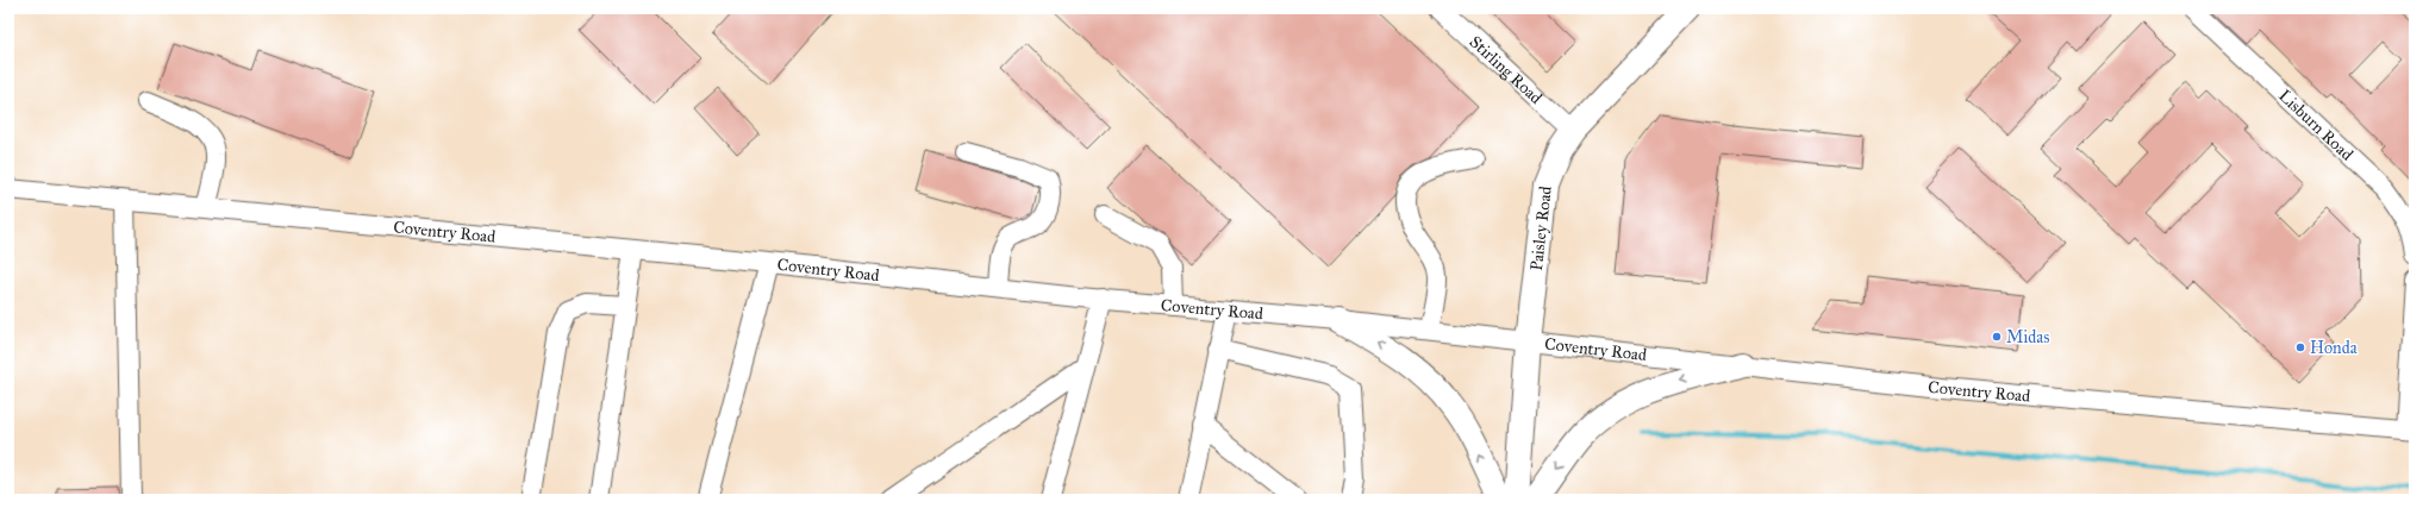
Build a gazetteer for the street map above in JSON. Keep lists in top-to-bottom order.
{
  "streets": {
    "main road": ["Paisley Road"],
    "street": ["Stirling Road", "Lisburn Road", "Coventry Road"]
  },
  "crossings": [
    ["Stirling Road", "Paisley Road"],
    ["Paisley Road", "Coventry Road"]
  ],
  "places": ["Midas", "Honda"]
}
